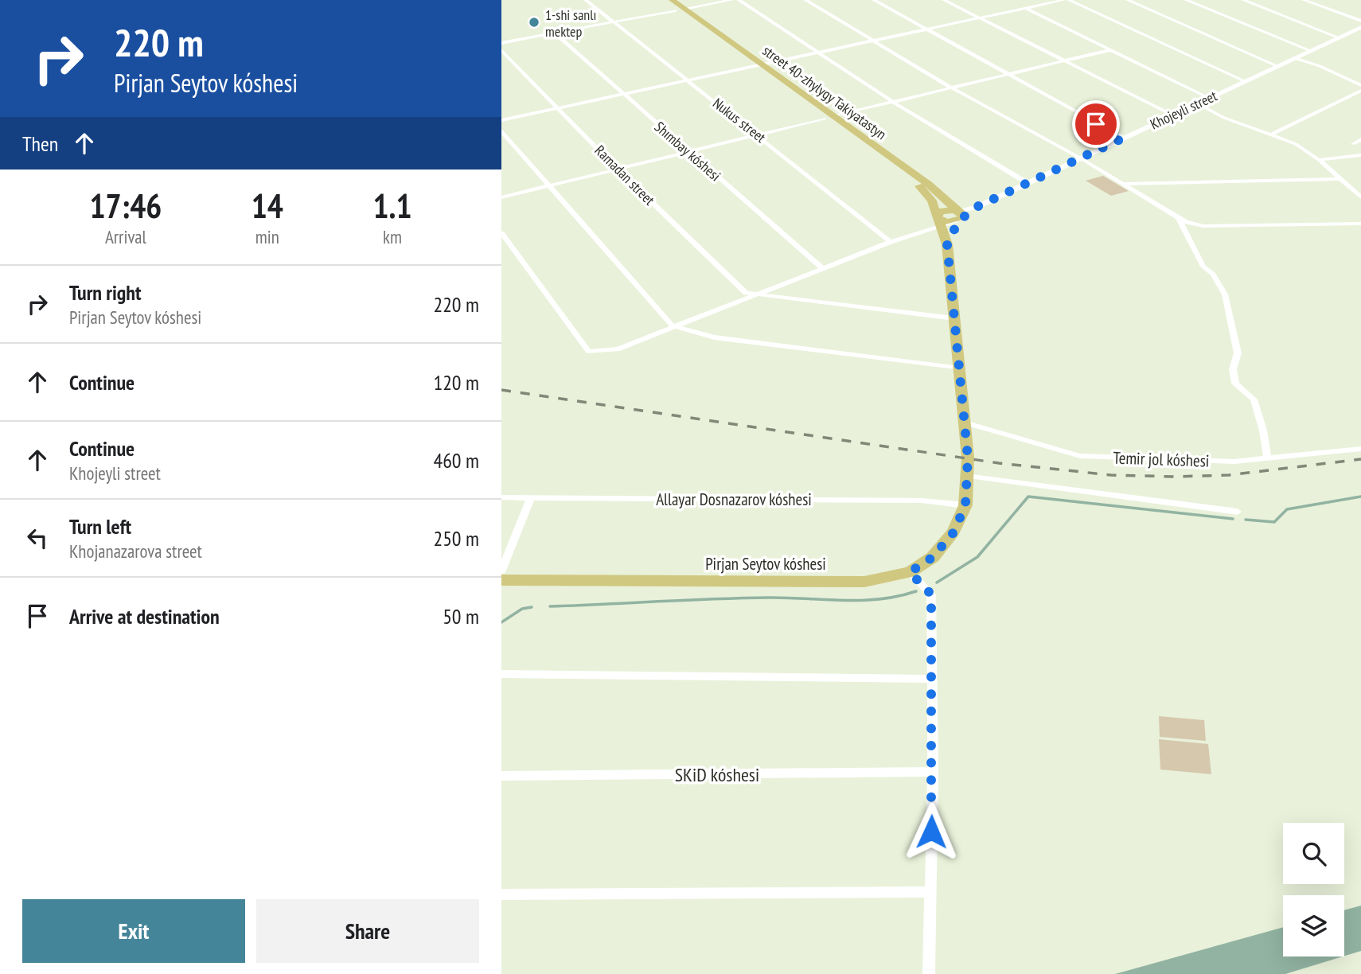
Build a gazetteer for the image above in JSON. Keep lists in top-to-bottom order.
{
  "streets": {
    "main road": ["street 40-zhylygy Takiyatastyn", "Pirjan Seytov kóshesi"],
    "street": [
      "Khojeyli street",
      "Nukus street",
      "Shımbay kóshesi",
      "Ramadan street",
      "Temir jol kóshesi",
      "Allayar Dosnazarov kóshesi",
      "SKiD kóshesi"
    ]
  },
  "crossings": [
    ["street 40-zhylygy Takiyatastyn", "Khojeyli street"],
    ["street 40-zhylygy Takiyatastyn", "Pirjan Seytov kóshesi"],
    ["Temir jol kóshesi", "Pirjan Seytov kóshesi"],
    ["Allayar Dosnazarov kóshesi", "Pirjan Seytov kóshesi"]
  ],
  "places": ["1-shi sanlı mektep"],
  "page": {
    "turn": ["220 m", "Pirjan Seytov kóshesi"],
    "then": "Then",
    "eta": [
      "17:46",
      "Arrival",
      "14",
      "min",
      "1.1",
      "km"
    ],
    "list": [
      {
        "name": "Turn right",
        "note": "Pirjan Seytov kóshesi",
        "value": "220 m"
      },
      {
        "name": "Continue",
        "value": "120 m"
      },
      {
        "name": "Continue",
        "note": "Khojeyli street",
        "value": "460 m"
      },
      {
        "name": "Turn left",
        "note": "Khojanazarova street",
        "value": "250 m"
      },
      {
        "name": "Arrive at destination",
        "value": "50 m"
      }
    ],
    "buttons": ["Exit", "Share"]
  }
}
